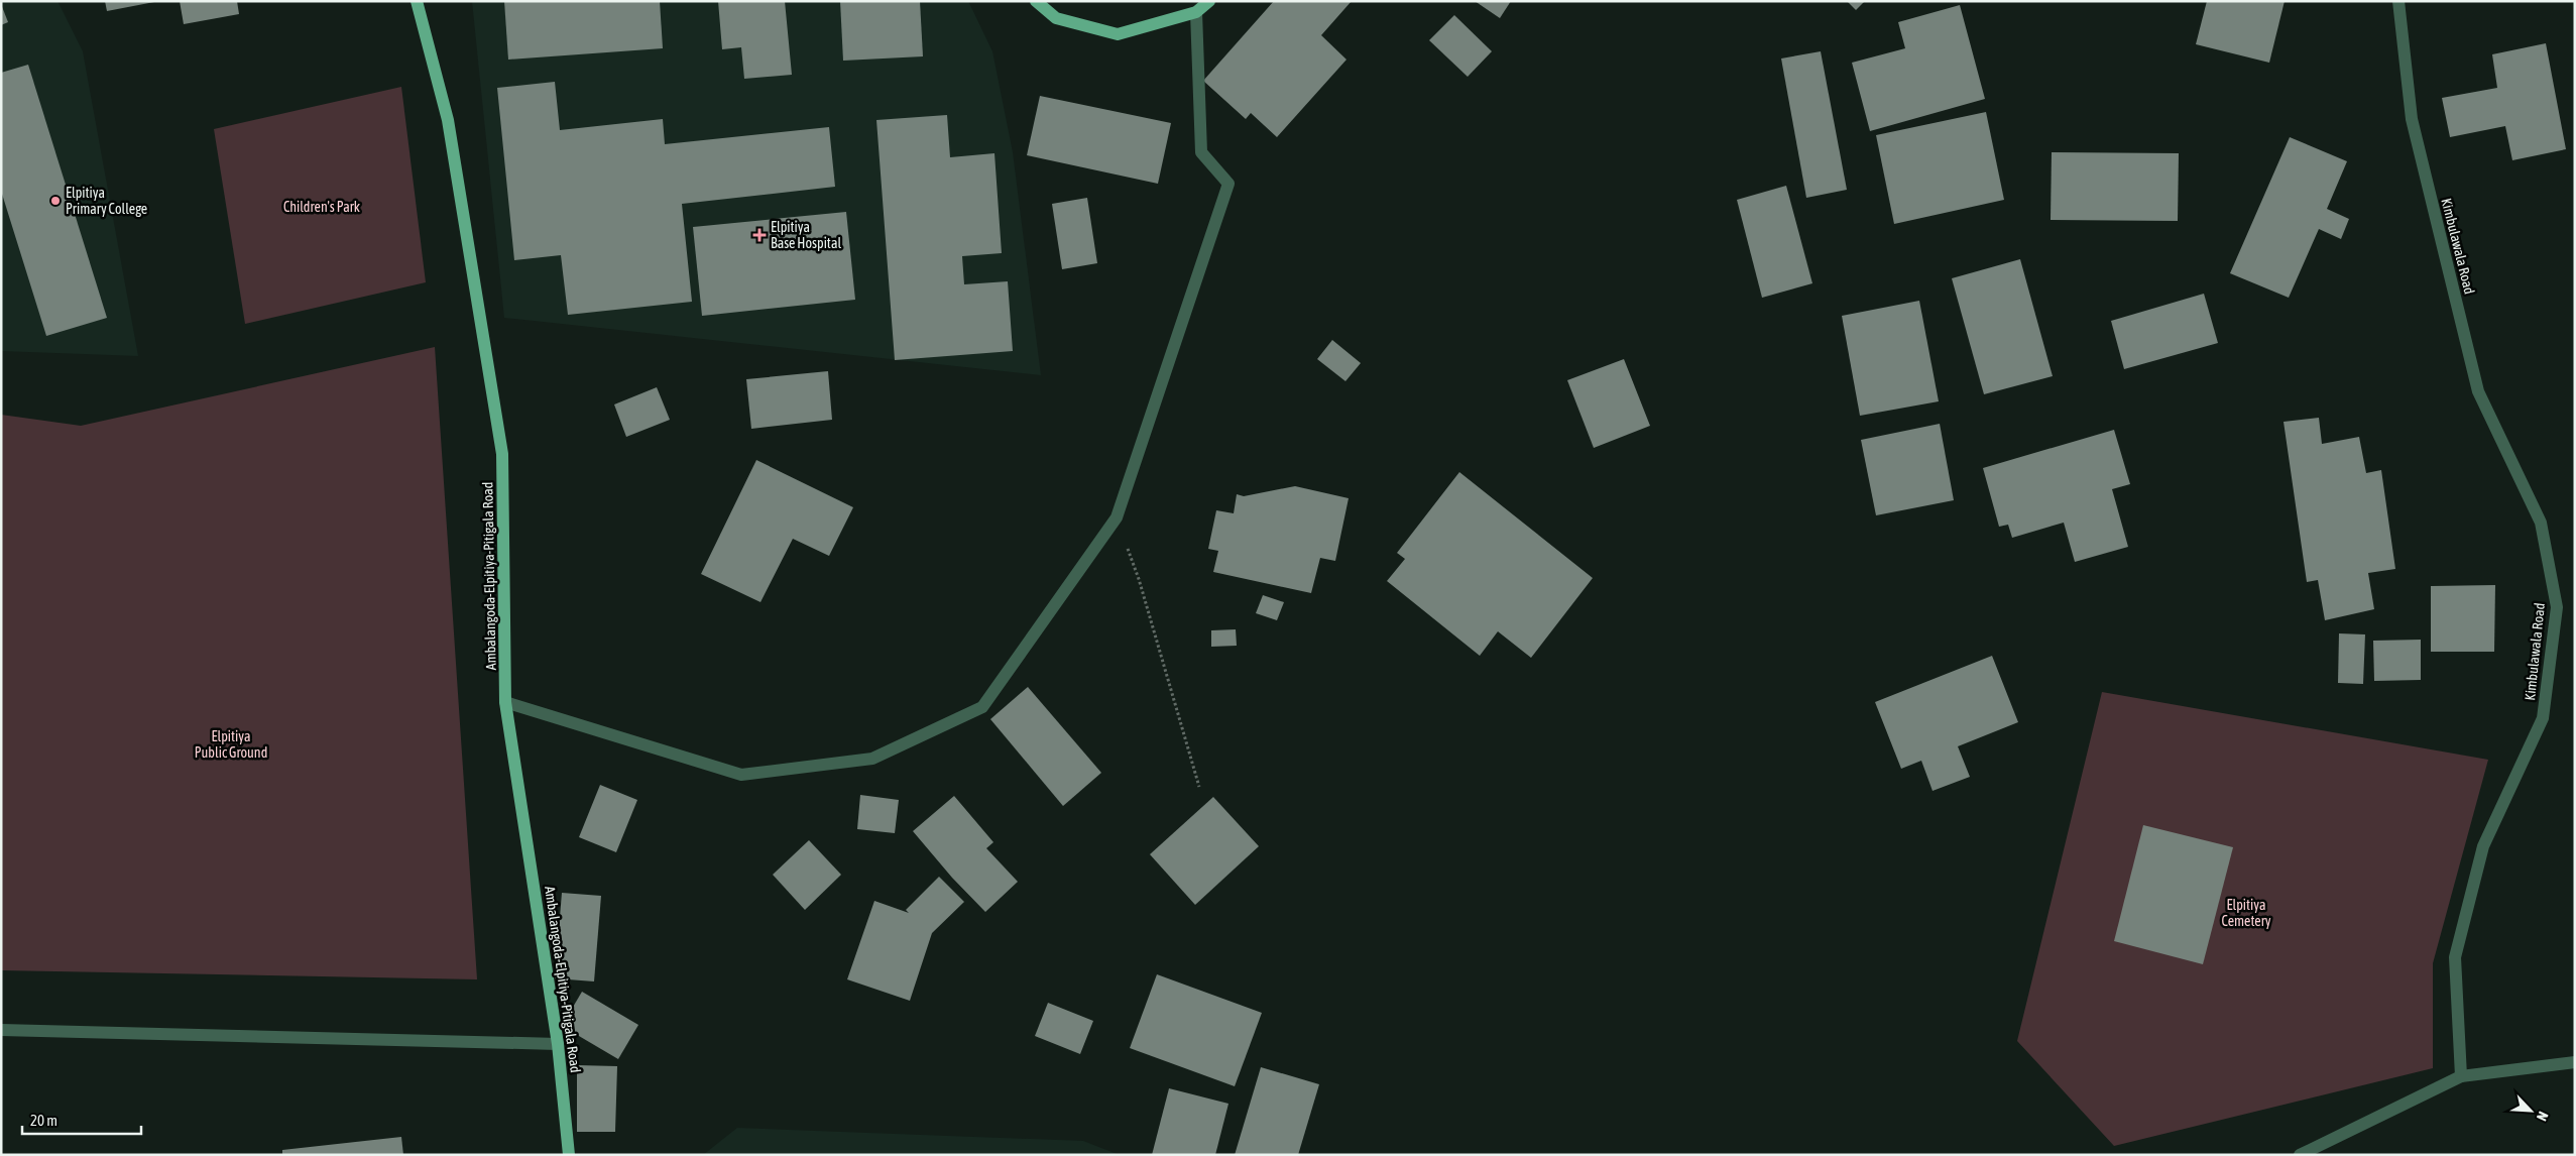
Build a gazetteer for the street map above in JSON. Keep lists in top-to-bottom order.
{
  "streets": {
    "main road": ["Ambalangoda-Elpitiya-Pitigala Road"],
    "street": ["Kimbulawala Road"]
  },
  "parks": ["Children's Park", "Elpitiya Public Ground", "Elpitiya Cemetery"],
  "places": {
    "other": ["Elpitiya Primary College"],
    "health": ["Elpitiya Base Hospital"]
  },
  "scale_bar": "20 m",
  "north": "bottom right"
}
